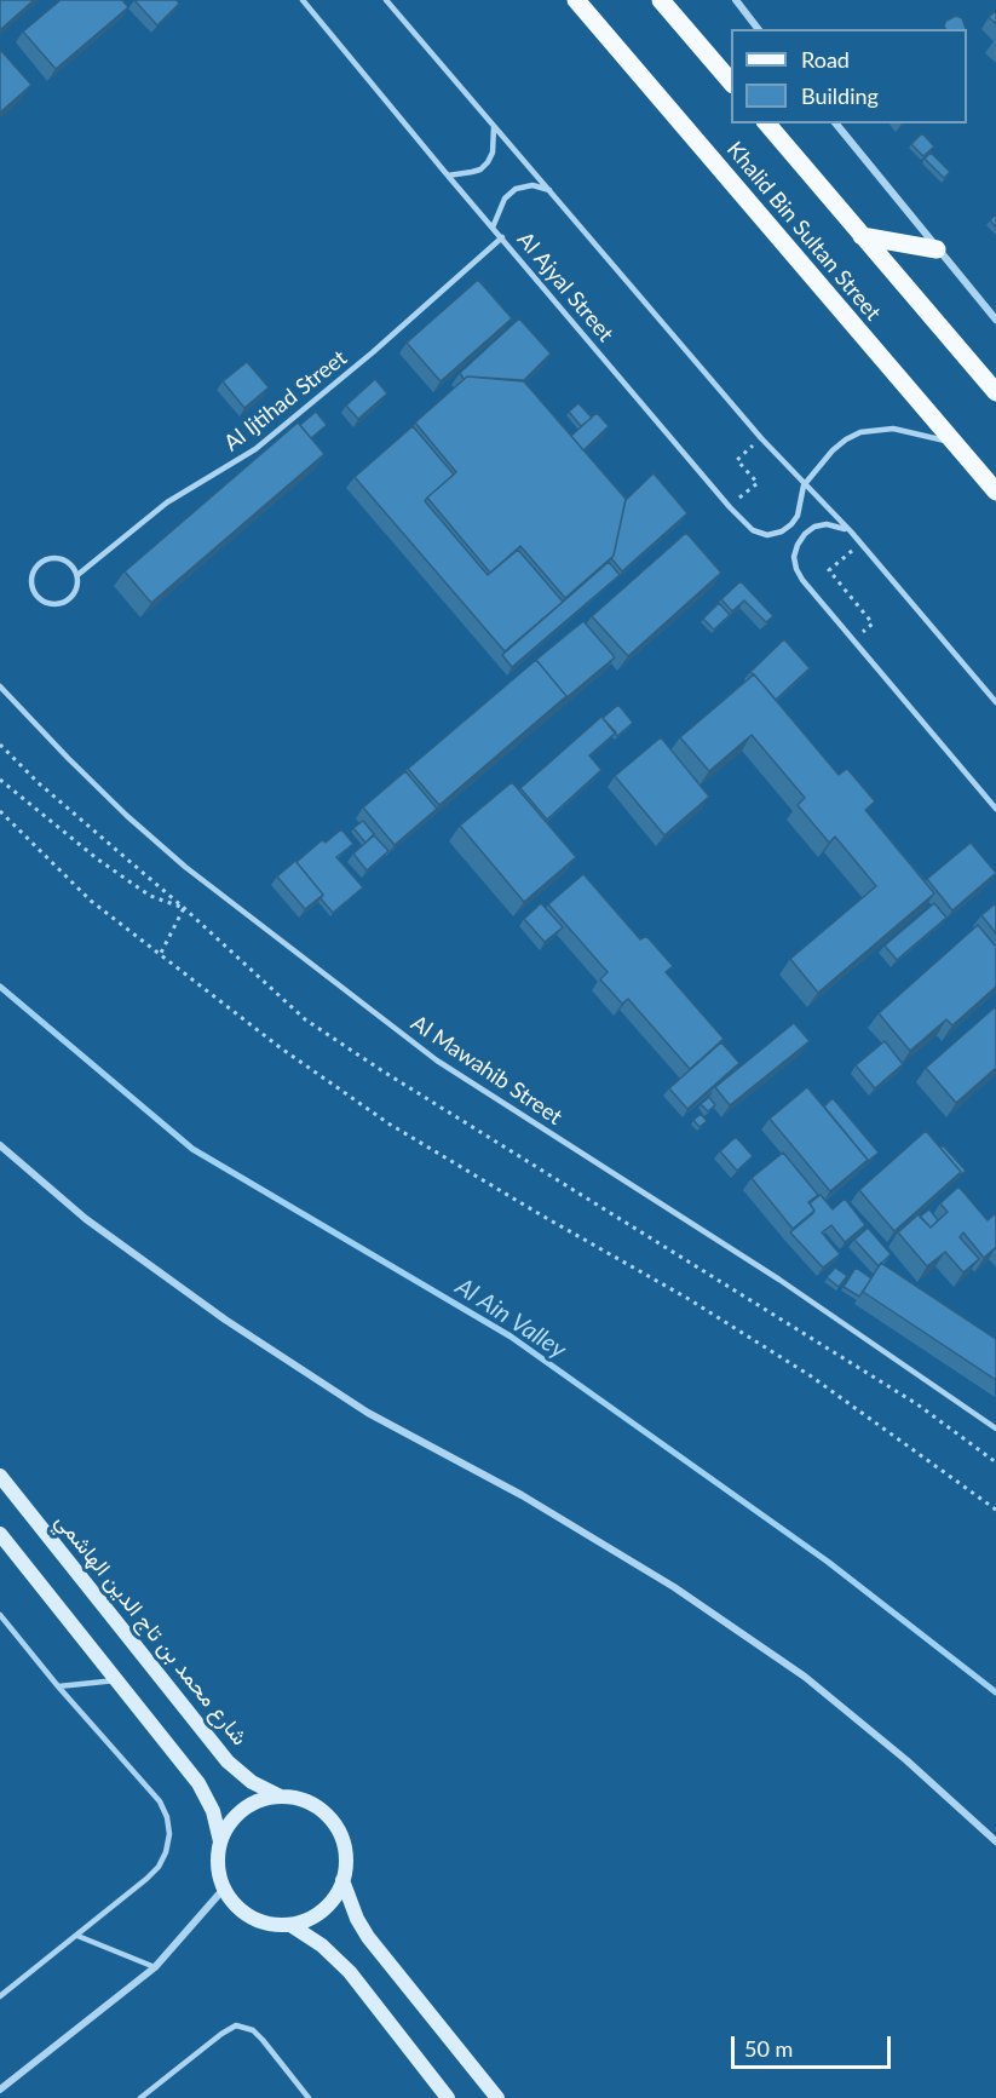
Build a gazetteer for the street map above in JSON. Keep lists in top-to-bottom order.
{
  "streets": {
    "main road": ["Khalid Bin Sultan Street"],
    "street": ["شارع محمد بن تاج الدين الهاشمي"],
    "lane": ["Al Ajyal Street", "Al Ijtihad Street", "Al Mawahib Street"]
  },
  "crossings": [
    ["Khalid Bin Sultan Street", "Al Ajyal Street"],
    ["Al Ajyal Street", "Al Ijtihad Street"]
  ],
  "water": ["Al Ain Valley"],
  "legend": ["Road", "Building"],
  "scale_bar": "50 m"
}
